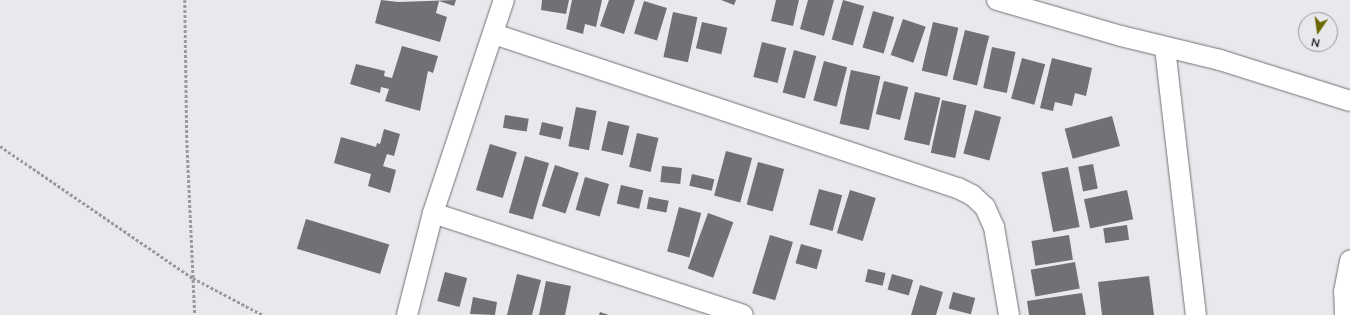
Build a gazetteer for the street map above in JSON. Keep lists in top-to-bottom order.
{
  "north": "bottom"
}
